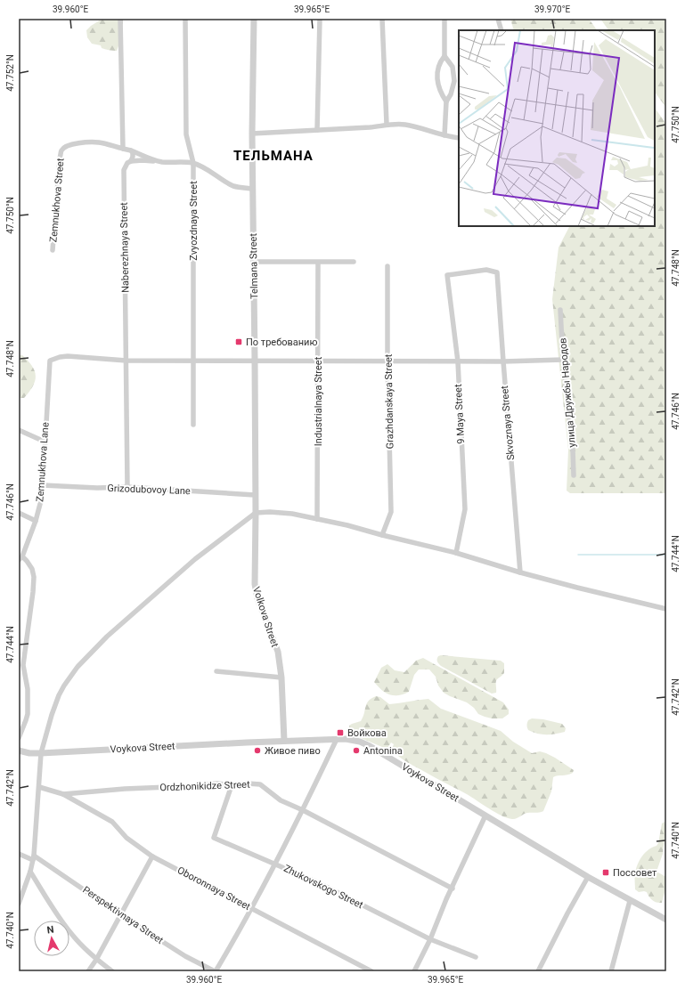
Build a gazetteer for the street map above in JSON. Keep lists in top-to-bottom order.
{
  "streets": {
    "street": [
      "Zemnukhova Street",
      "Zvyozdnaya Street",
      "Naberezhnaya Street",
      "Telmana Street",
      "улица Дружбы Народов",
      "Industrialnaya Street",
      "Grazhdanskaya Street",
      "9 Maya Street",
      "Skvoznaya Street",
      "Zemnukhova Lane",
      "Grizodubovoy Lane",
      "Volkova Street",
      "Voykova Street",
      "Ordzhonikidze Street",
      "Zhukovskogo Street",
      "Oboronnaya Street",
      "Perspektivnaya Street"
    ]
  },
  "crossings": [
    ["Naberezhnaya Street", "Zemnukhova Lane"],
    ["Naberezhnaya Street", "Grizodubovoy Lane"],
    ["Telmana Street", "Grizodubovoy Lane"],
    ["Telmana Street", "Volkova Street"],
    ["9 Maya Street", "Skvoznaya Street"],
    ["Zemnukhova Lane", "Grizodubovoy Lane"],
    ["Volkova Street", "Voykova Street"],
    ["Ordzhonikidze Street", "Zhukovskogo Street"],
    ["Ordzhonikidze Street", "Oboronnaya Street"]
  ],
  "districts": ["ТЕЛЬМАНА"],
  "places": {
    "transit": ["По требованию", "Войкова", "Поссовет"],
    "other": ["Живое пиво", "Antonina"]
  },
  "north": "top",
  "coordinates": [
    "39.960°E",
    "39.965°E",
    "39.970°E",
    "47.752°N",
    "47.750°N",
    "47.748°N",
    "47.746°N",
    "47.744°N",
    "47.742°N",
    "47.740°N"
  ]
}
